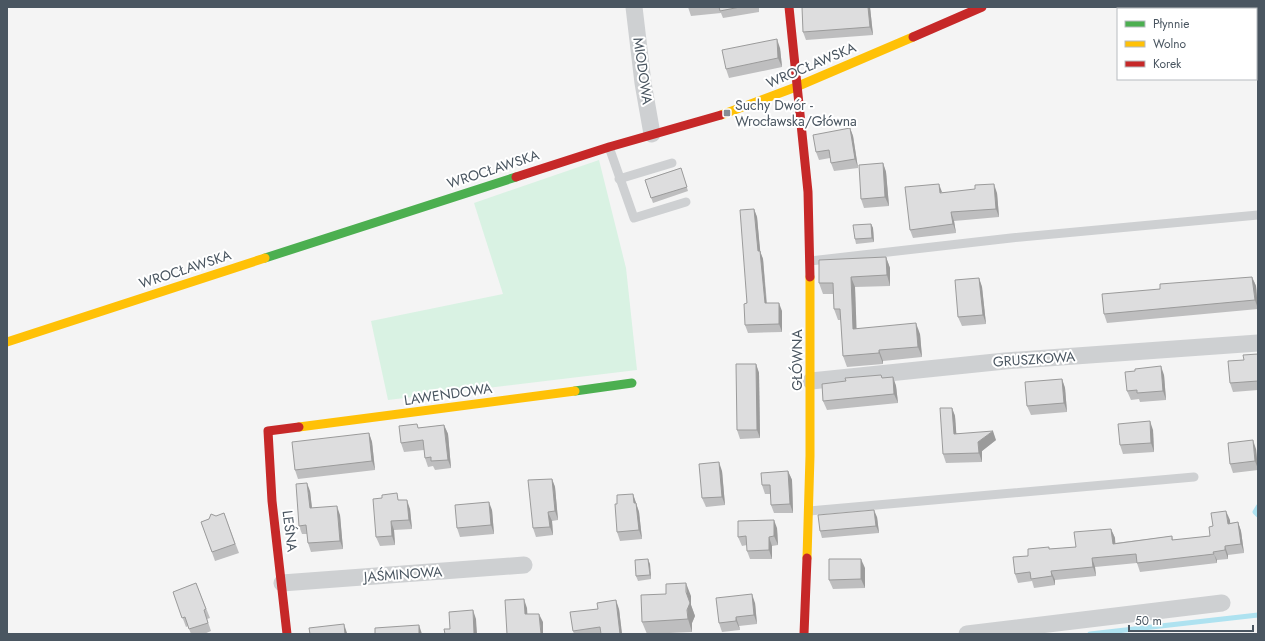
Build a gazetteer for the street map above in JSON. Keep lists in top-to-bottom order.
{
  "streets": {
    "street": [
      "WROCŁAWSKA",
      "MIODOWA",
      "GRUSZKOWA",
      "GŁÓWNA",
      "LAWENDOWA",
      "LEŚNA",
      "JAŚMINOWA"
    ]
  },
  "crossings": [
    ["WROCŁAWSKA", "MIODOWA"],
    ["WROCŁAWSKA", "GŁÓWNA"],
    ["GRUSZKOWA", "GŁÓWNA"],
    ["LAWENDOWA", "LEŚNA"],
    ["LEŚNA", "JAŚMINOWA"]
  ],
  "places": {
    "transit": ["Suchy Dwór - Wrocławska/Główna"]
  },
  "legend": ["Płynnie", "Wolno", "Korek"],
  "scale_bar": "50 m"
}
